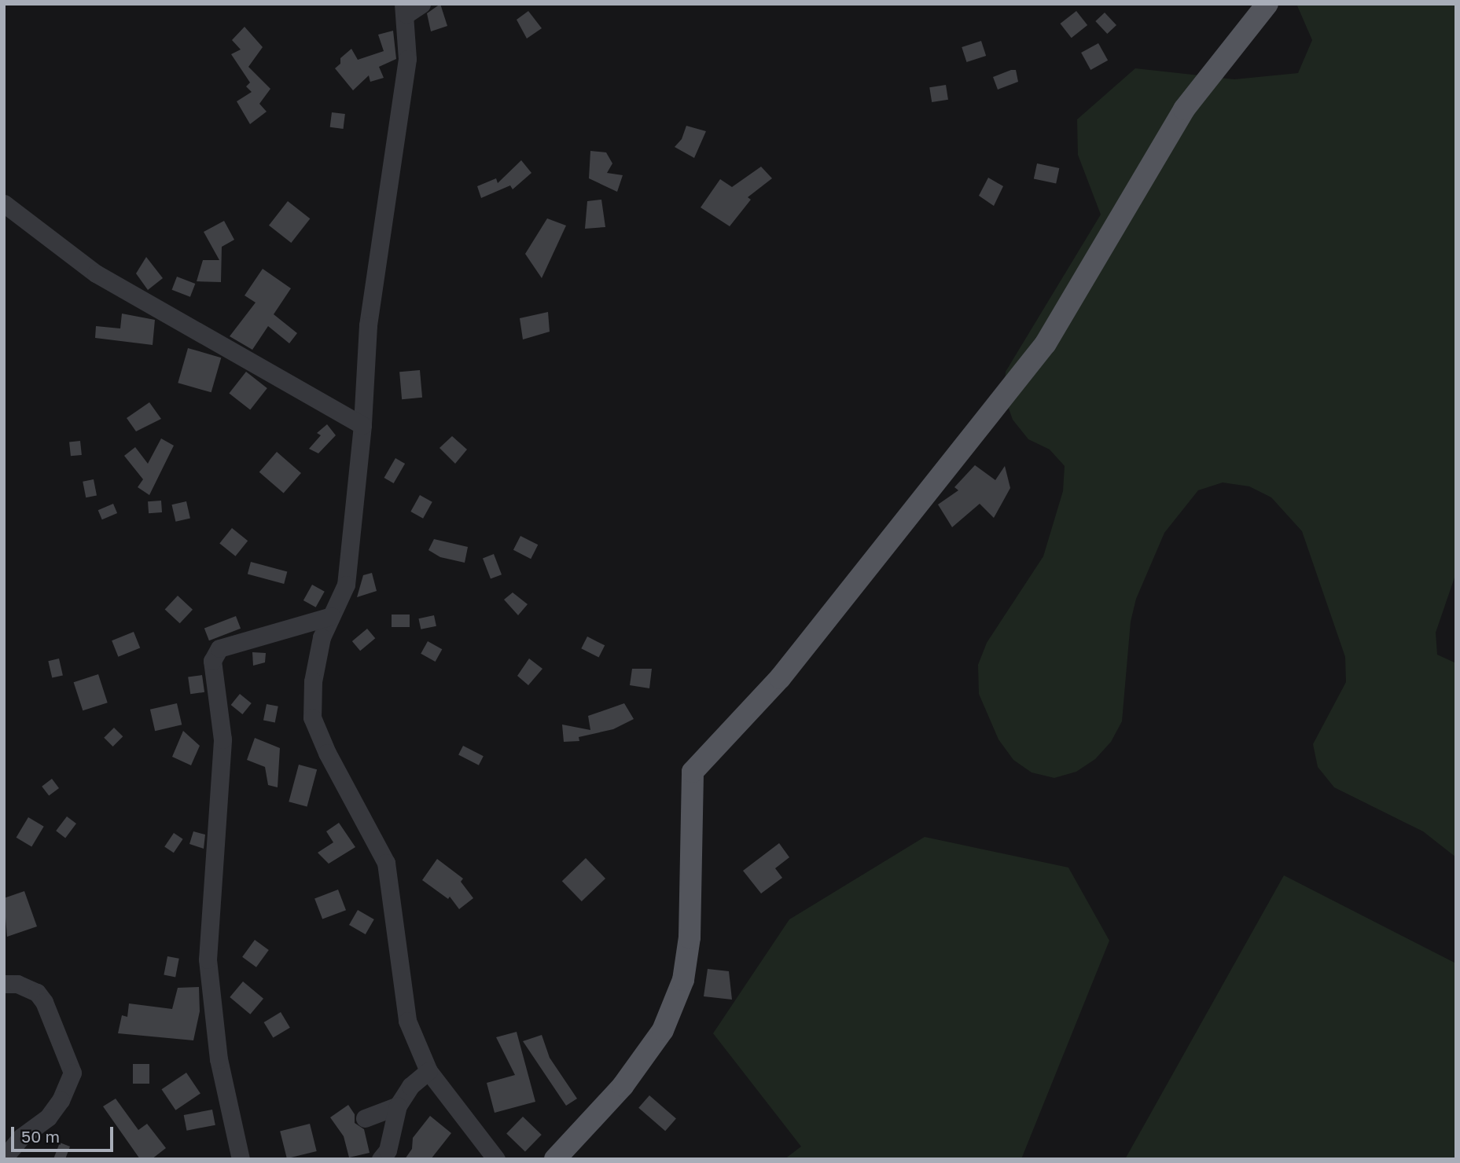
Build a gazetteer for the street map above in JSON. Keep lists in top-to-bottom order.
{
  "scale_bar": "50 m"
}
